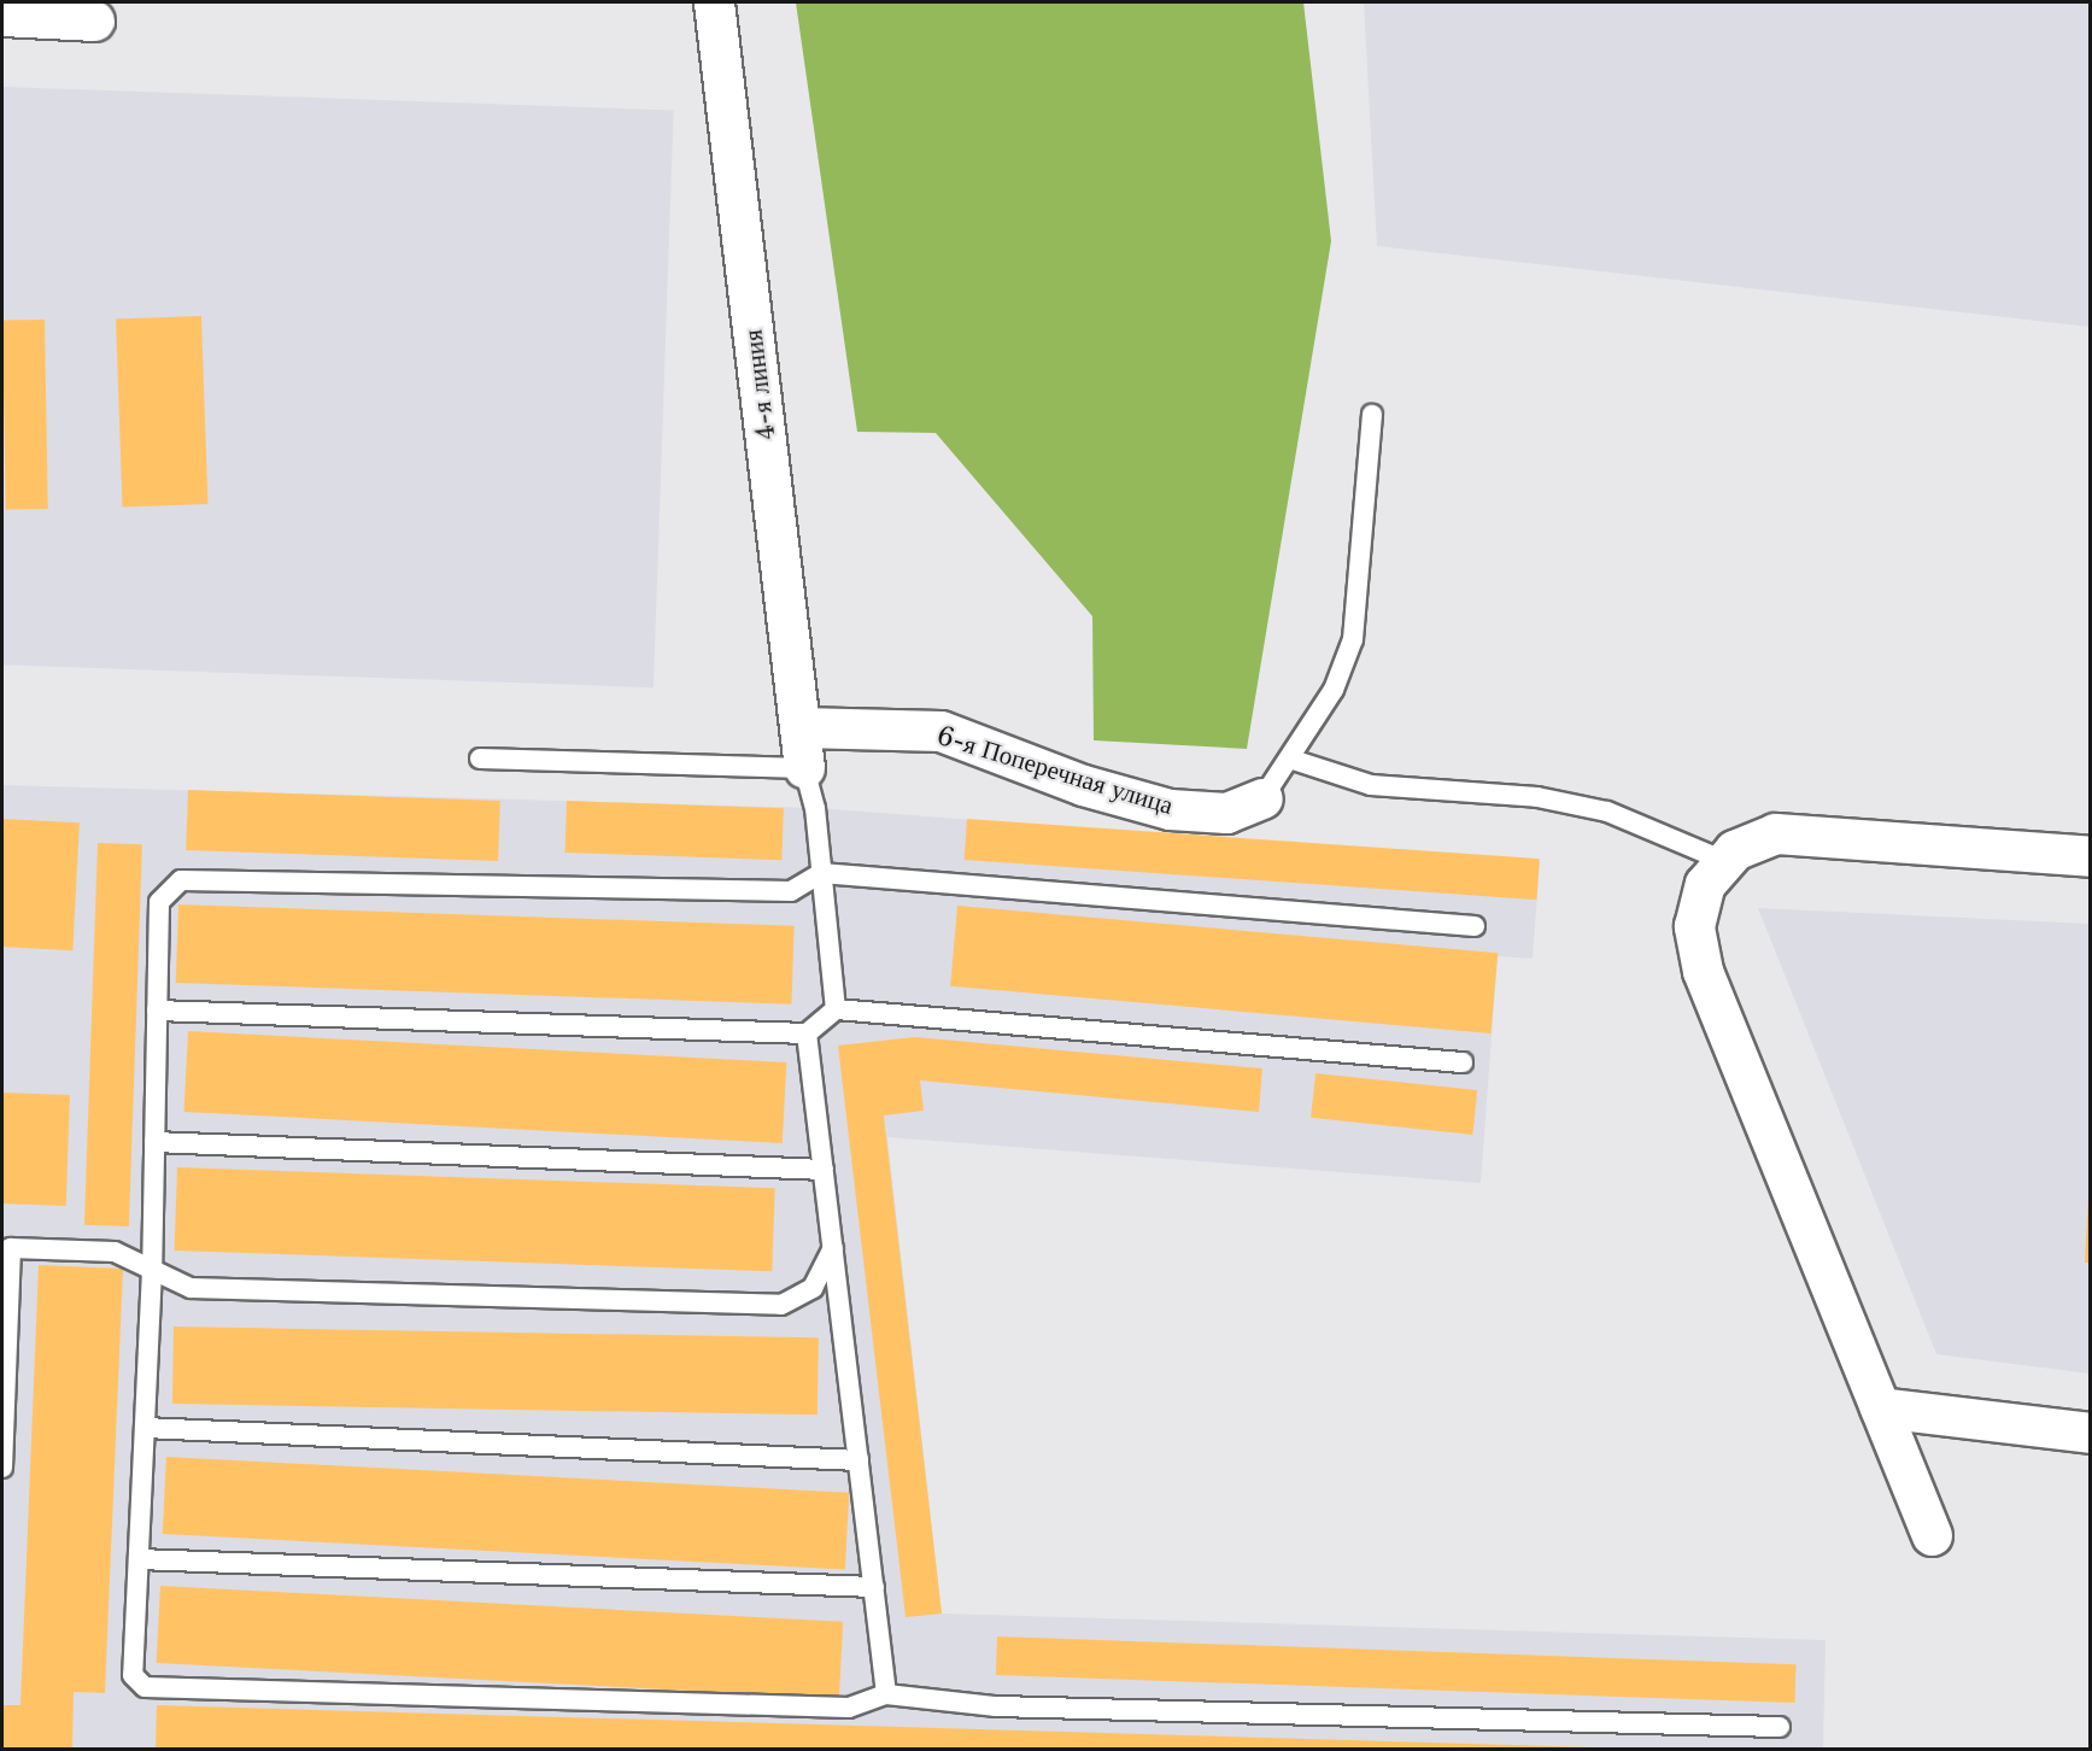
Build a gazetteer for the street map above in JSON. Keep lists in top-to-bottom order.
{
  "streets": {
    "street": ["4-я линия", "6-я Поперечная улица"]
  },
  "crossings": [
    ["4-я линия", "6-я Поперечная улица"]
  ]
}
